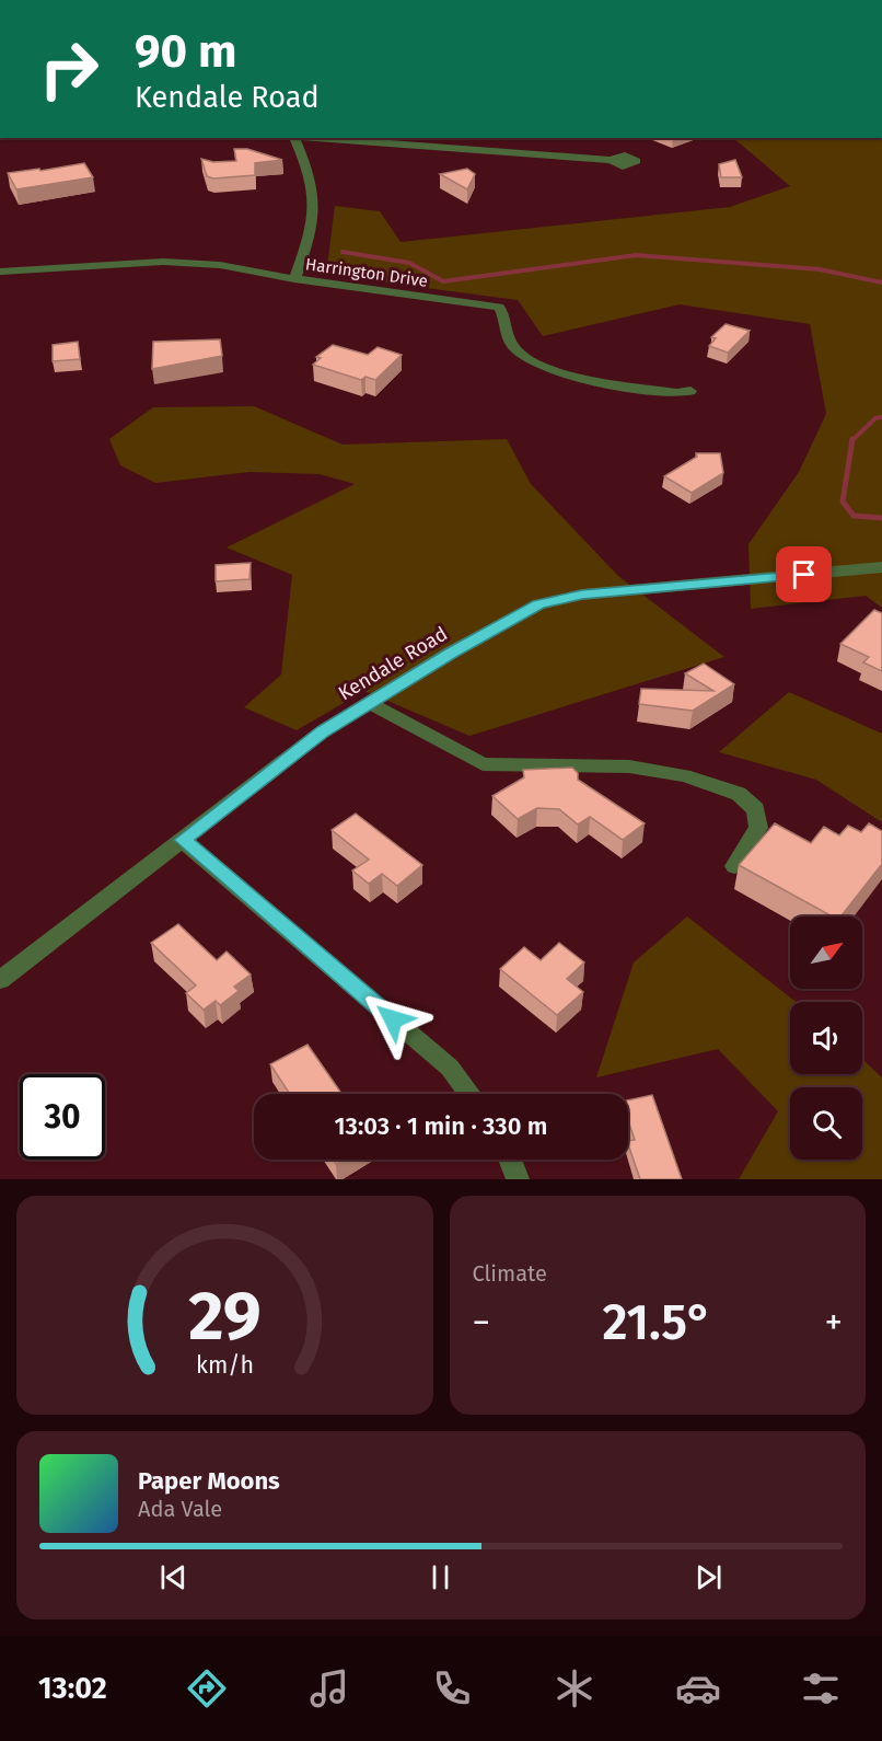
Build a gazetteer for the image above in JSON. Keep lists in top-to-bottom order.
{
  "streets": {
    "street": ["Harrington Drive", "Kendale Road"]
  },
  "north": "top right",
  "page": {
    "turn": ["90 m", "Kendale Road"],
    "limit": "30",
    "trip": "13:03 · 1 min · 330 m",
    "tile": "Climate",
    "heat": ["−", "21.5°", "+"],
    "song": ["Paper Moons", "Ada Vale"],
    "tabs": "13:02",
    "gauge": ["29", "km/h"]
  }
}
